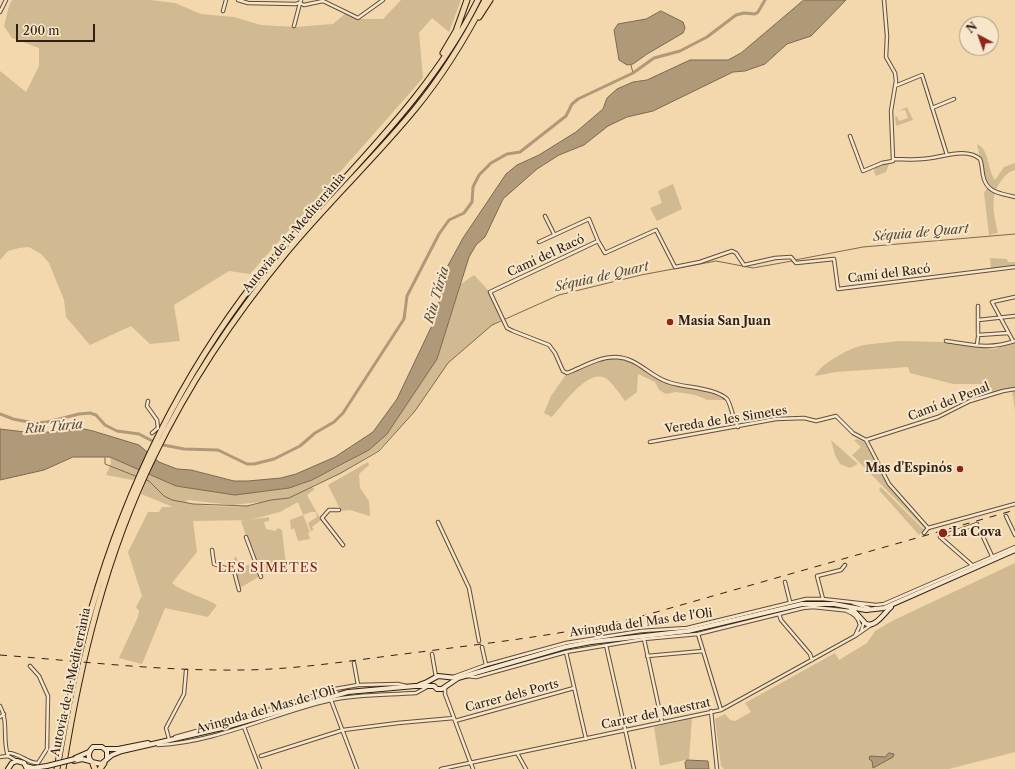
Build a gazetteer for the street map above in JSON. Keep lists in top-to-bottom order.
{
  "streets": {
    "highway": ["Autovia de la Mediterrània"],
    "street": [
      "Camí del Racó",
      "Camí del Penal",
      "Vereda de les Simetes",
      "Avinguda del Mas de l'Oli",
      "Carrer dels Ports",
      "Carrer del Maestrat"
    ]
  },
  "crossings": [
    ["Camí del Racó", "Vereda de les Simetes"],
    ["Camí del Penal", "Vereda de les Simetes"]
  ],
  "districts": ["LES SIMETES"],
  "water": ["Séquia de Quart", "Riu Túria"],
  "places": ["Masía San Juan", "Mas d'Espinós", "La Cova"],
  "scale_bar": "200 m",
  "north": "top left"
}
